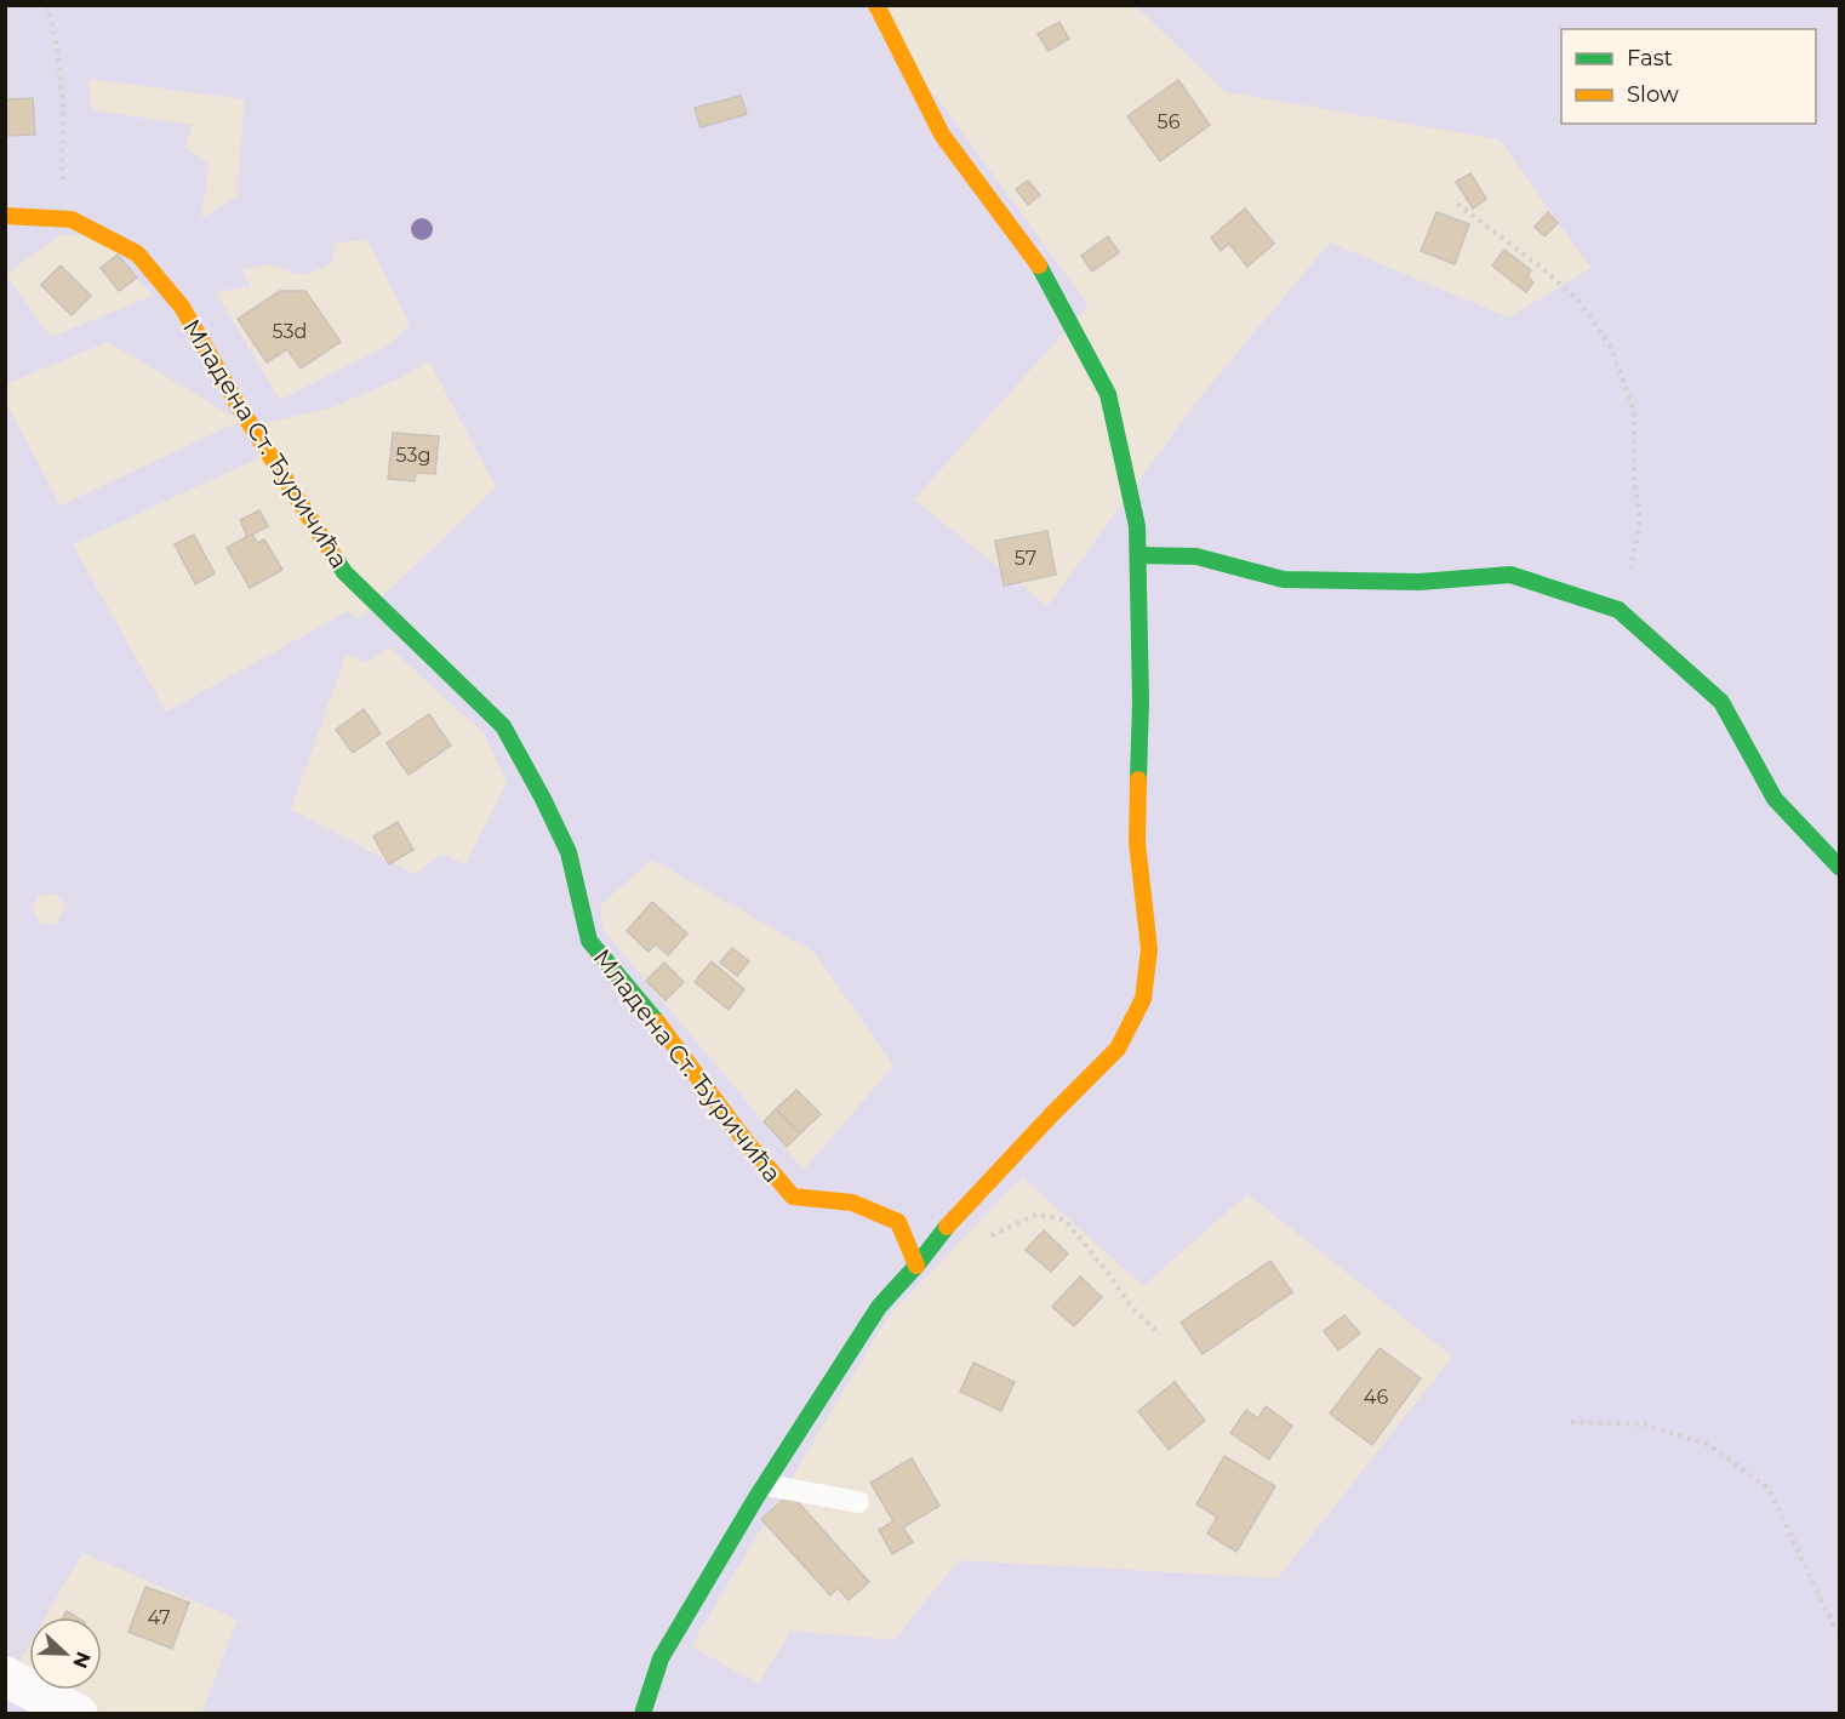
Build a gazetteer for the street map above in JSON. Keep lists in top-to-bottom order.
{
  "streets": {
    "street": ["Младена Ст. Ђуричића"]
  },
  "house_numbers": [
    "56",
    "53d",
    "53g",
    "57",
    "46",
    "47"
  ],
  "legend": ["Fast", "Slow"],
  "north": "right"
}
